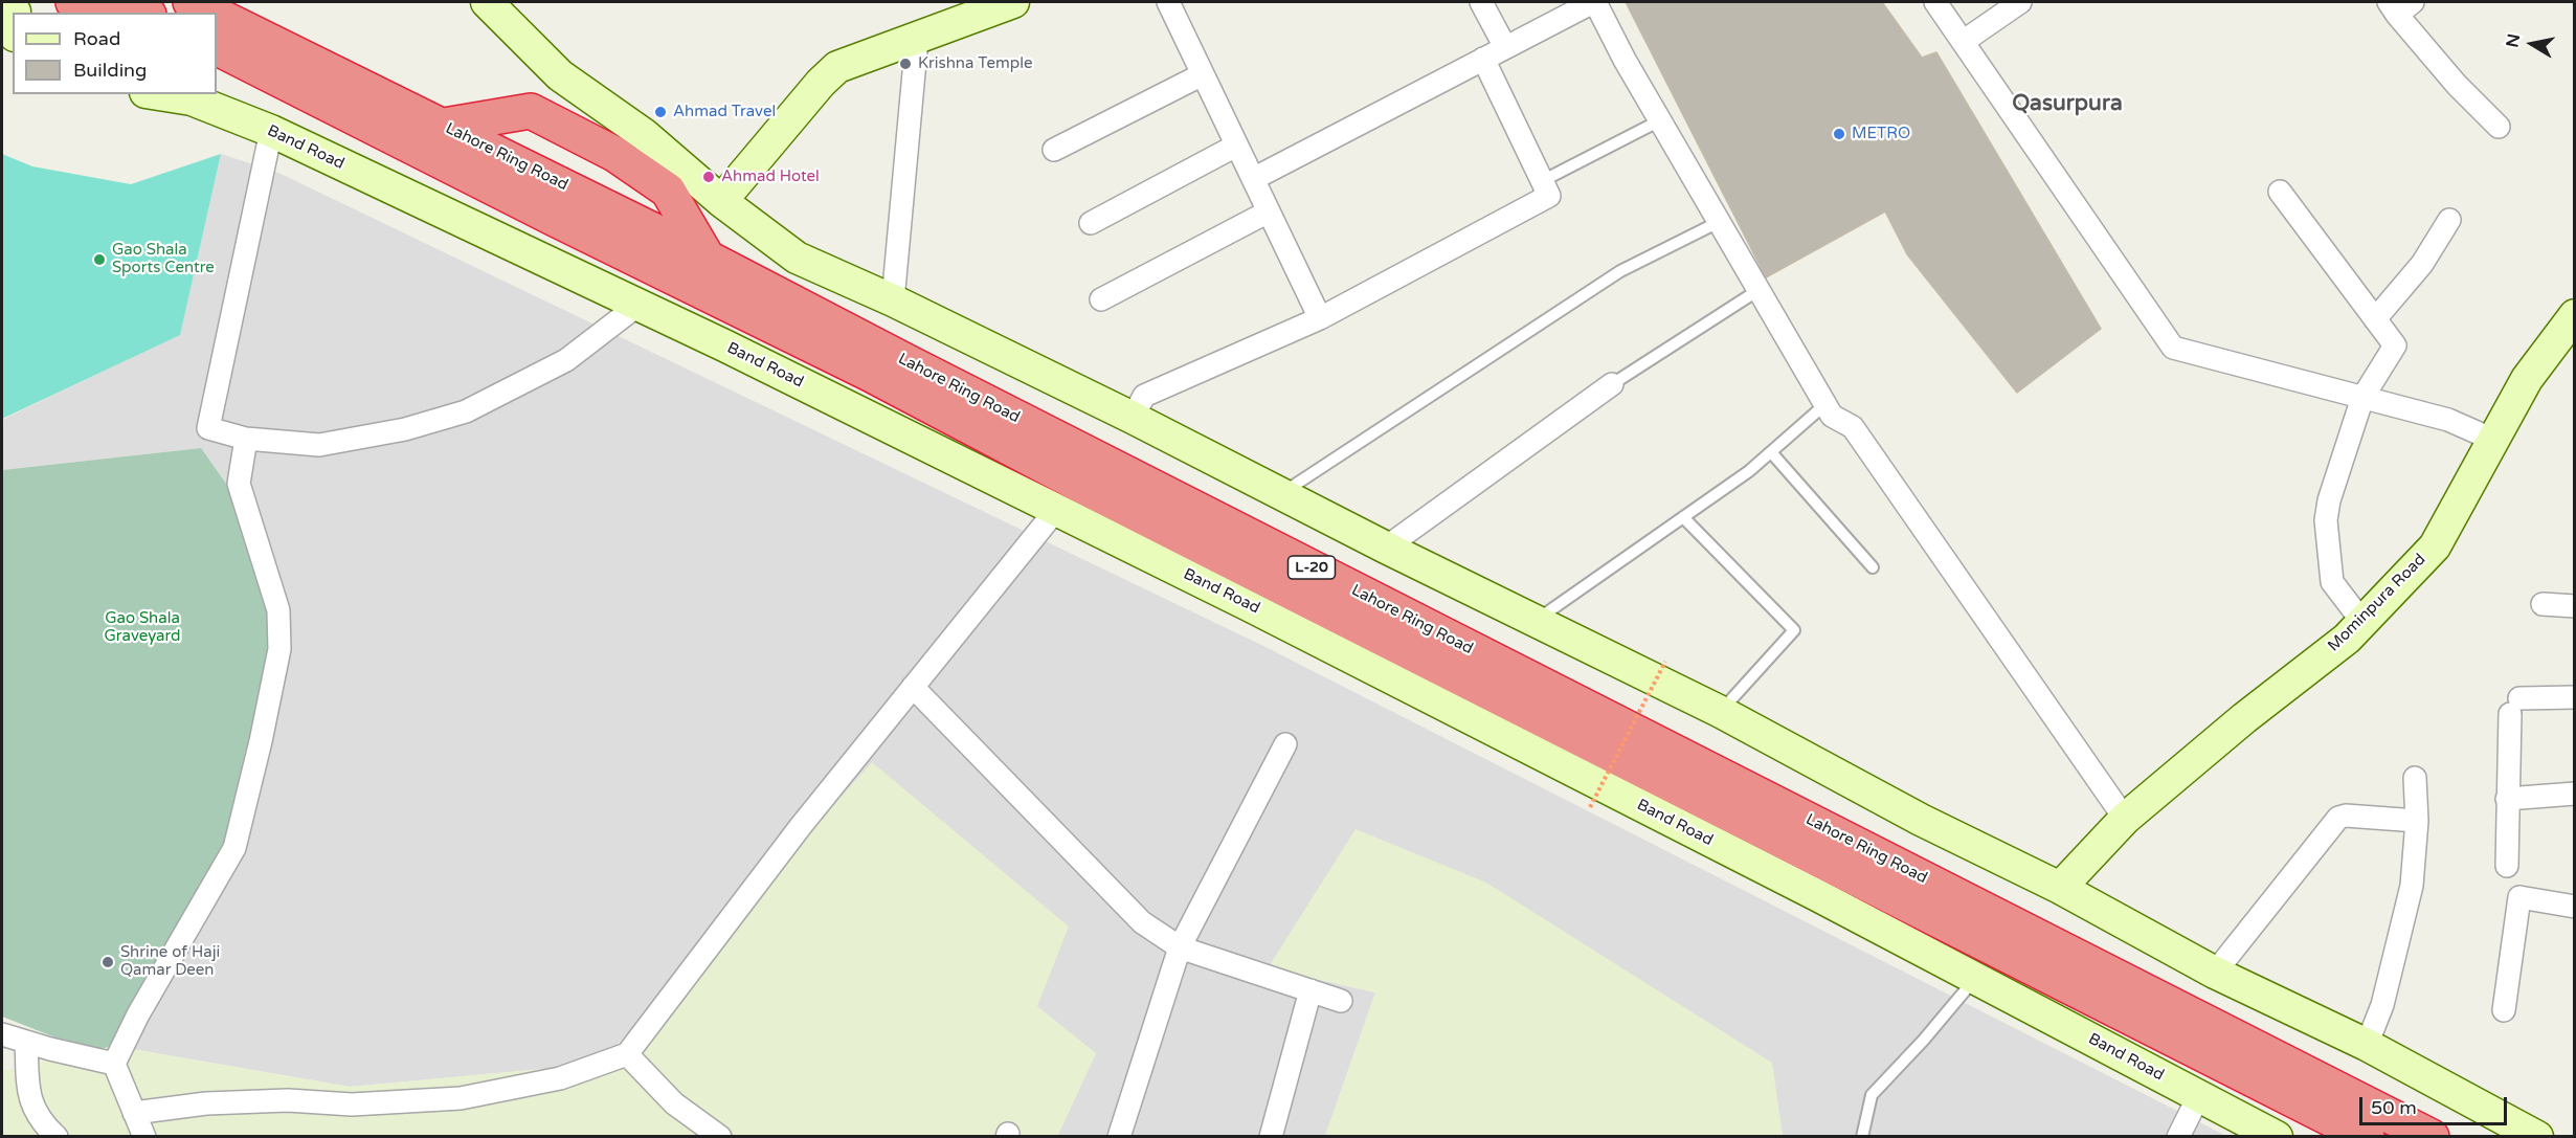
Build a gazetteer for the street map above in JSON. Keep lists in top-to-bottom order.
{
  "streets": {
    "highway": ["Lahore Ring Road", "L-20"],
    "main road": ["Band Road", "Mominpura Road"]
  },
  "districts": ["Qasurpura"],
  "parks": ["Gao Shala Graveyard"],
  "places": [
    "Krishna Temple",
    "Ahmad Travel",
    "METRO",
    "Ahmad Hotel",
    "Gao Shala Sports Centre",
    "Shrine of Haji Qamar Deen"
  ],
  "legend": ["Road", "Building"],
  "scale_bar": "50 m",
  "north": "left"
}
